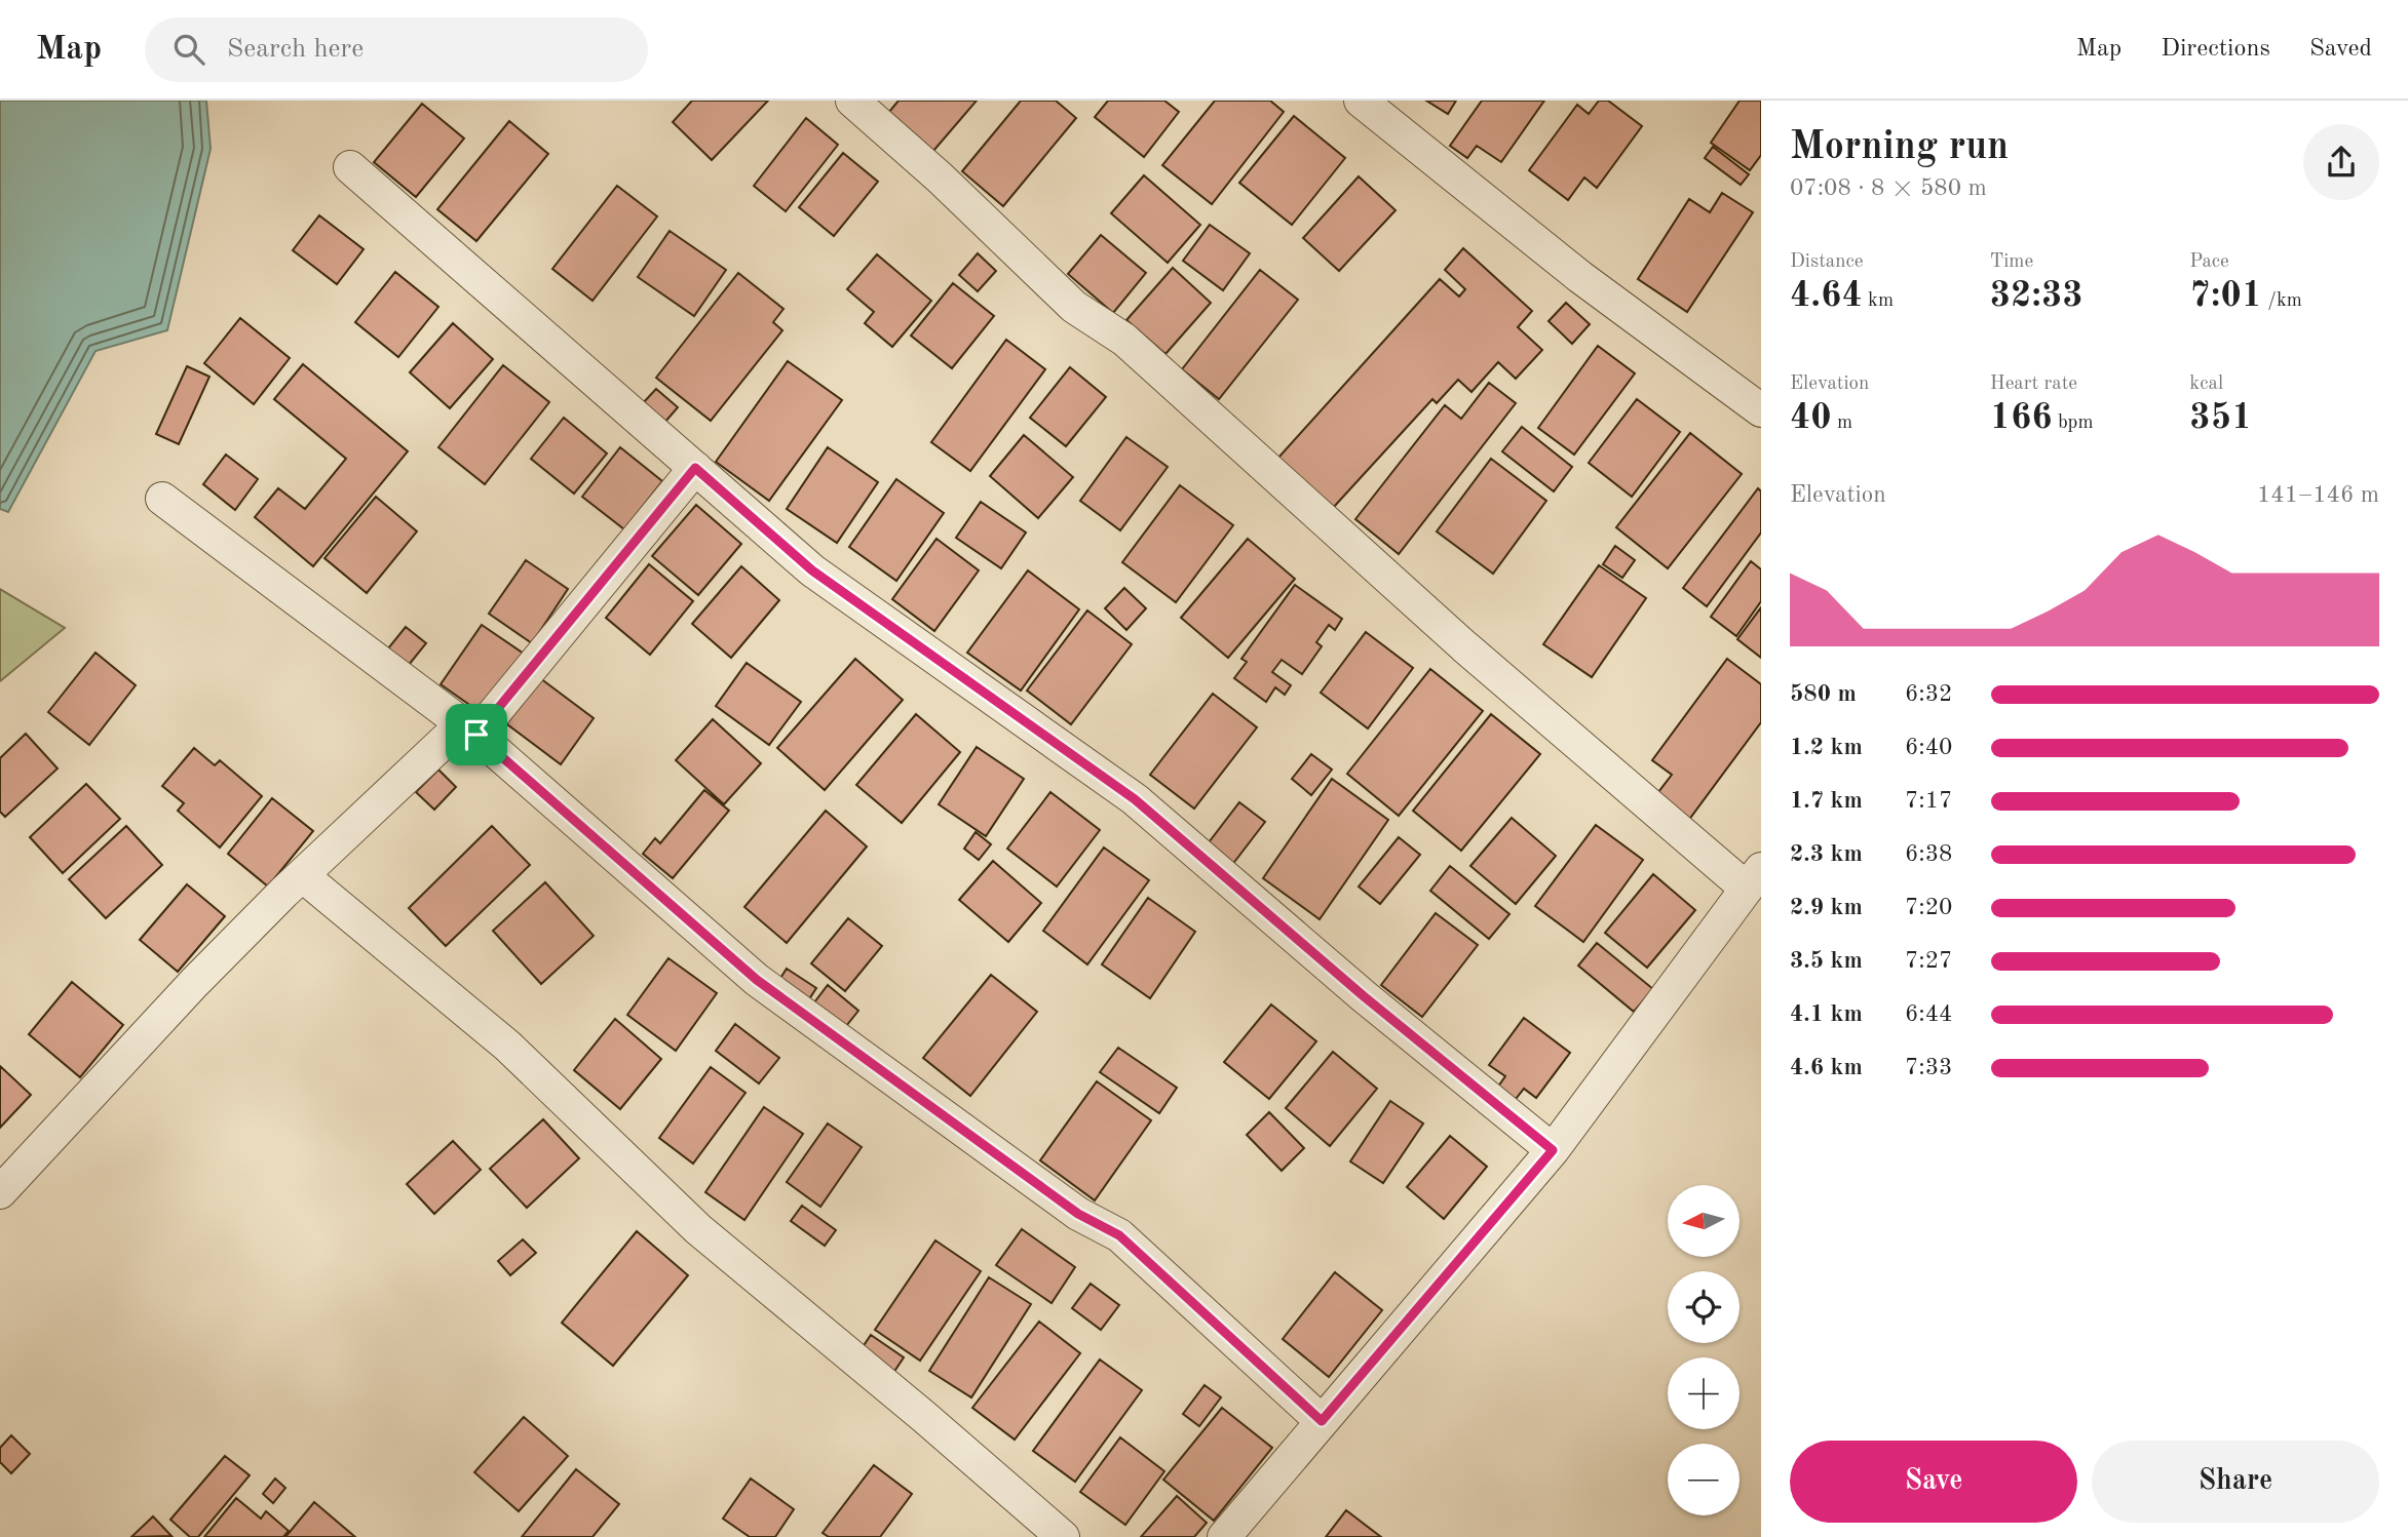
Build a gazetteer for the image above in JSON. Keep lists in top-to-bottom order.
{
  "north": "left",
  "page": {
    "header": "Map",
    "search": "Search here",
    "nav": ["Map", "Directions", "Saved"],
    "heading": ["Morning run", "07:08 · 8 × 580 m"],
    "stats": [
      ["Distance", "4.64 km"],
      ["Time", "32:33"],
      ["Pace", "7:01 /km"],
      ["Elevation", "40 m"],
      ["Heart rate", "166 bpm"],
      ["kcal", "351"]
    ],
    "chart": ["Elevation", "141–146 m"],
    "list": [
      {
        "name": "580 m",
        "note": "6:32"
      },
      {
        "name": "1.2 km",
        "note": "6:40"
      },
      {
        "name": "1.7 km",
        "note": "7:17"
      },
      {
        "name": "2.3 km",
        "note": "6:38"
      },
      {
        "name": "2.9 km",
        "note": "7:20"
      },
      {
        "name": "3.5 km",
        "note": "7:27"
      },
      {
        "name": "4.1 km",
        "note": "6:44"
      },
      {
        "name": "4.6 km",
        "note": "7:33"
      }
    ],
    "map_buttons": ["+", "−"],
    "buttons": ["Save", "Share"]
  }
}
